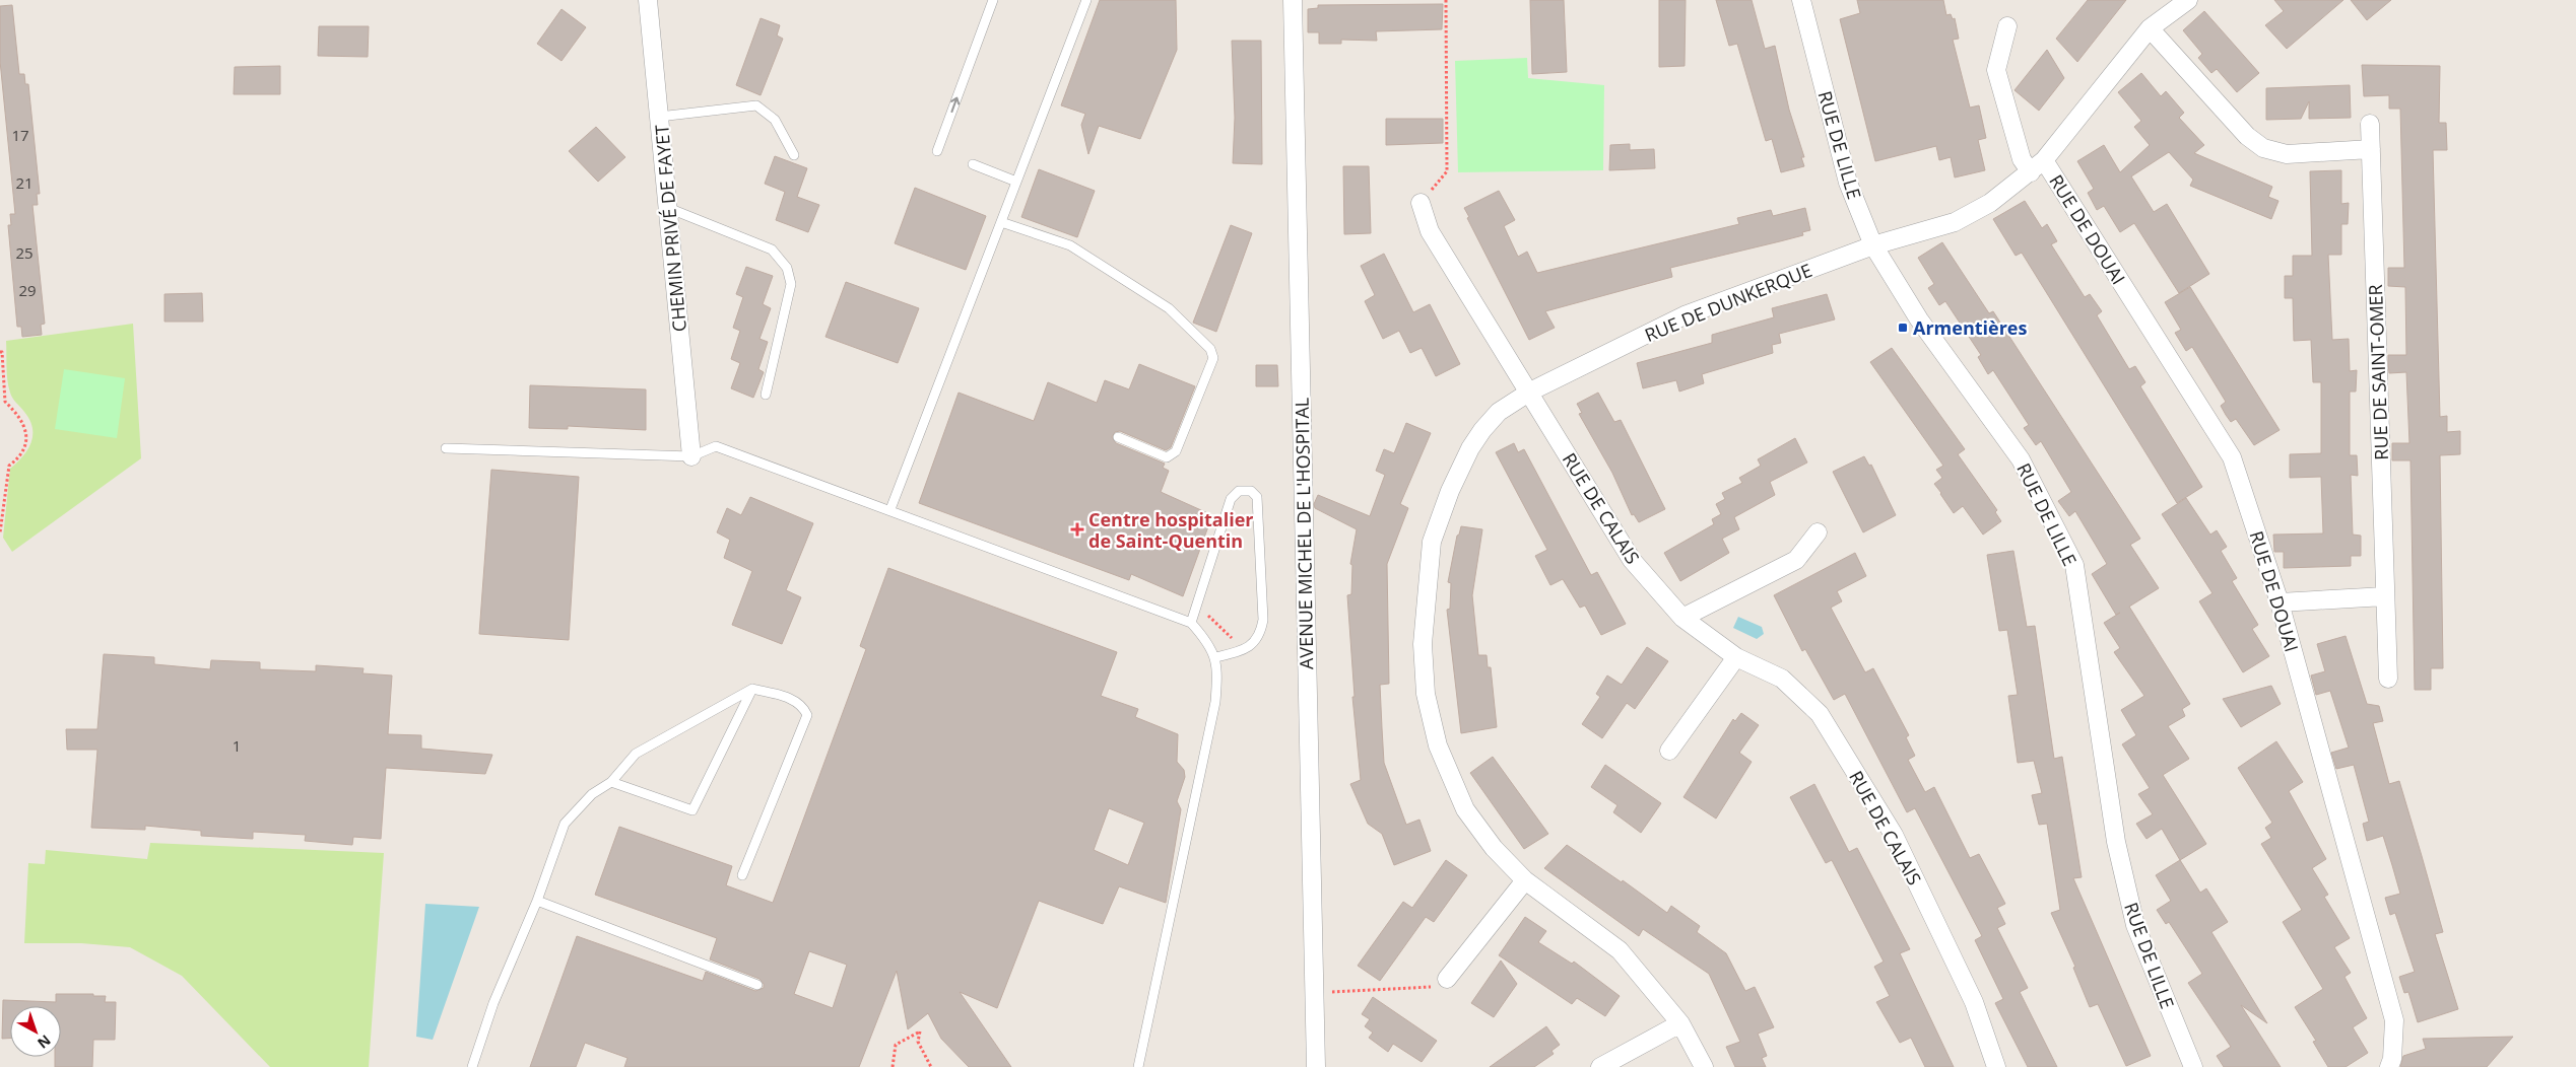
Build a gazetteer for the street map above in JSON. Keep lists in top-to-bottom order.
{
  "streets": {
    "street": [
      "RUE DE LILLE",
      "CHEMIN PRIVÉ DE FAYET",
      "RUE DE DOUAI",
      "RUE DE DUNKERQUE",
      "RUE DE SAINT-OMER",
      "RUE DE CALAIS",
      "AVENUE MICHEL DE L'HOSPITAL"
    ]
  },
  "crossings": [
    ["RUE DE LILLE", "RUE DE DUNKERQUE"],
    ["RUE DE DOUAI", "RUE DE DUNKERQUE"],
    ["RUE DE DUNKERQUE", "RUE DE CALAIS"]
  ],
  "places": {
    "transit": ["Armentières"],
    "health": ["Centre hospitalier de Saint-Quentin"]
  },
  "house_numbers": [
    "17",
    "21",
    "25",
    "29",
    "1"
  ],
  "north": "bottom right"
}
